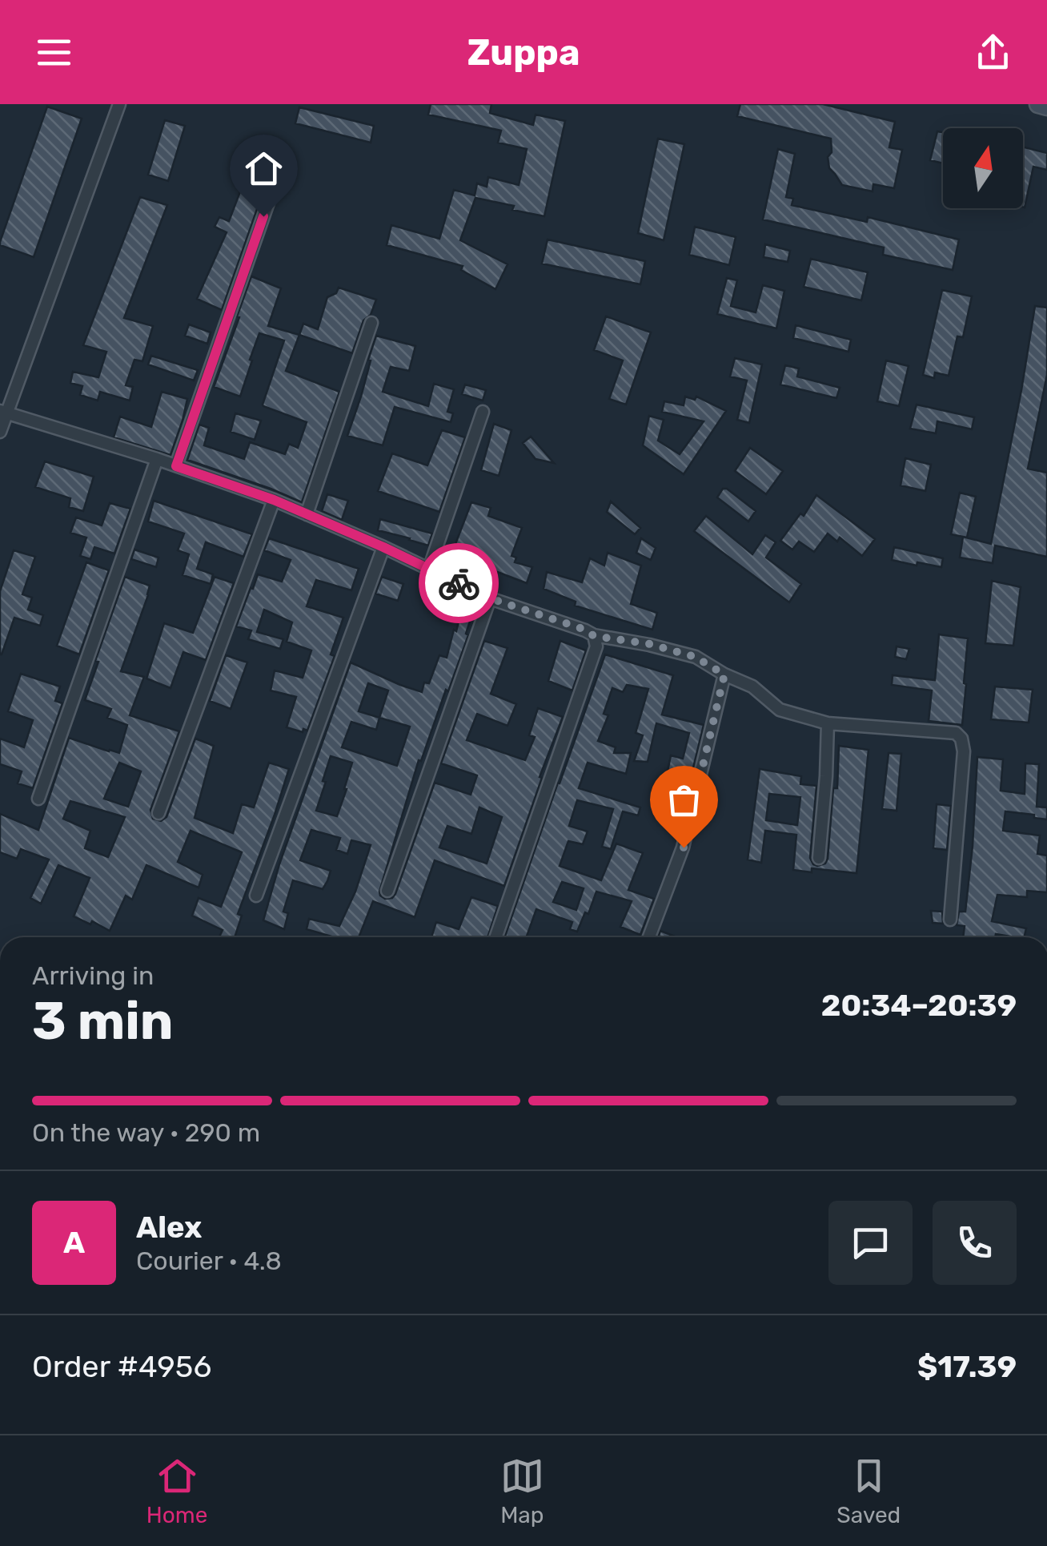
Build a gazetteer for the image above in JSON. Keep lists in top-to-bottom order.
{
  "north": "top",
  "page": {
    "header": "Zuppa",
    "heading": ["3 min", "Arriving in", "20:34–20:39"],
    "panel": [
      "Alex",
      "Courier · 4.8",
      "Order #4956",
      "$17.39"
    ],
    "bar": "On the way · 290 m",
    "round": "A",
    "tabs": ["Home", "Map", "Saved"]
  }
}
